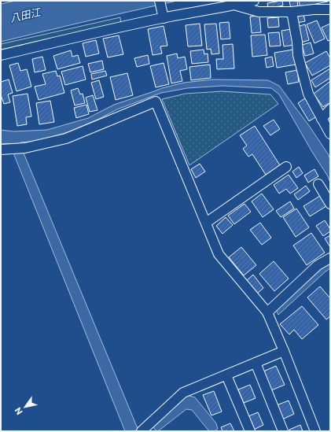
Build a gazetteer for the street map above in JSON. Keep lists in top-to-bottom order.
{
  "water": ["八田江"],
  "north": "bottom left"
}
